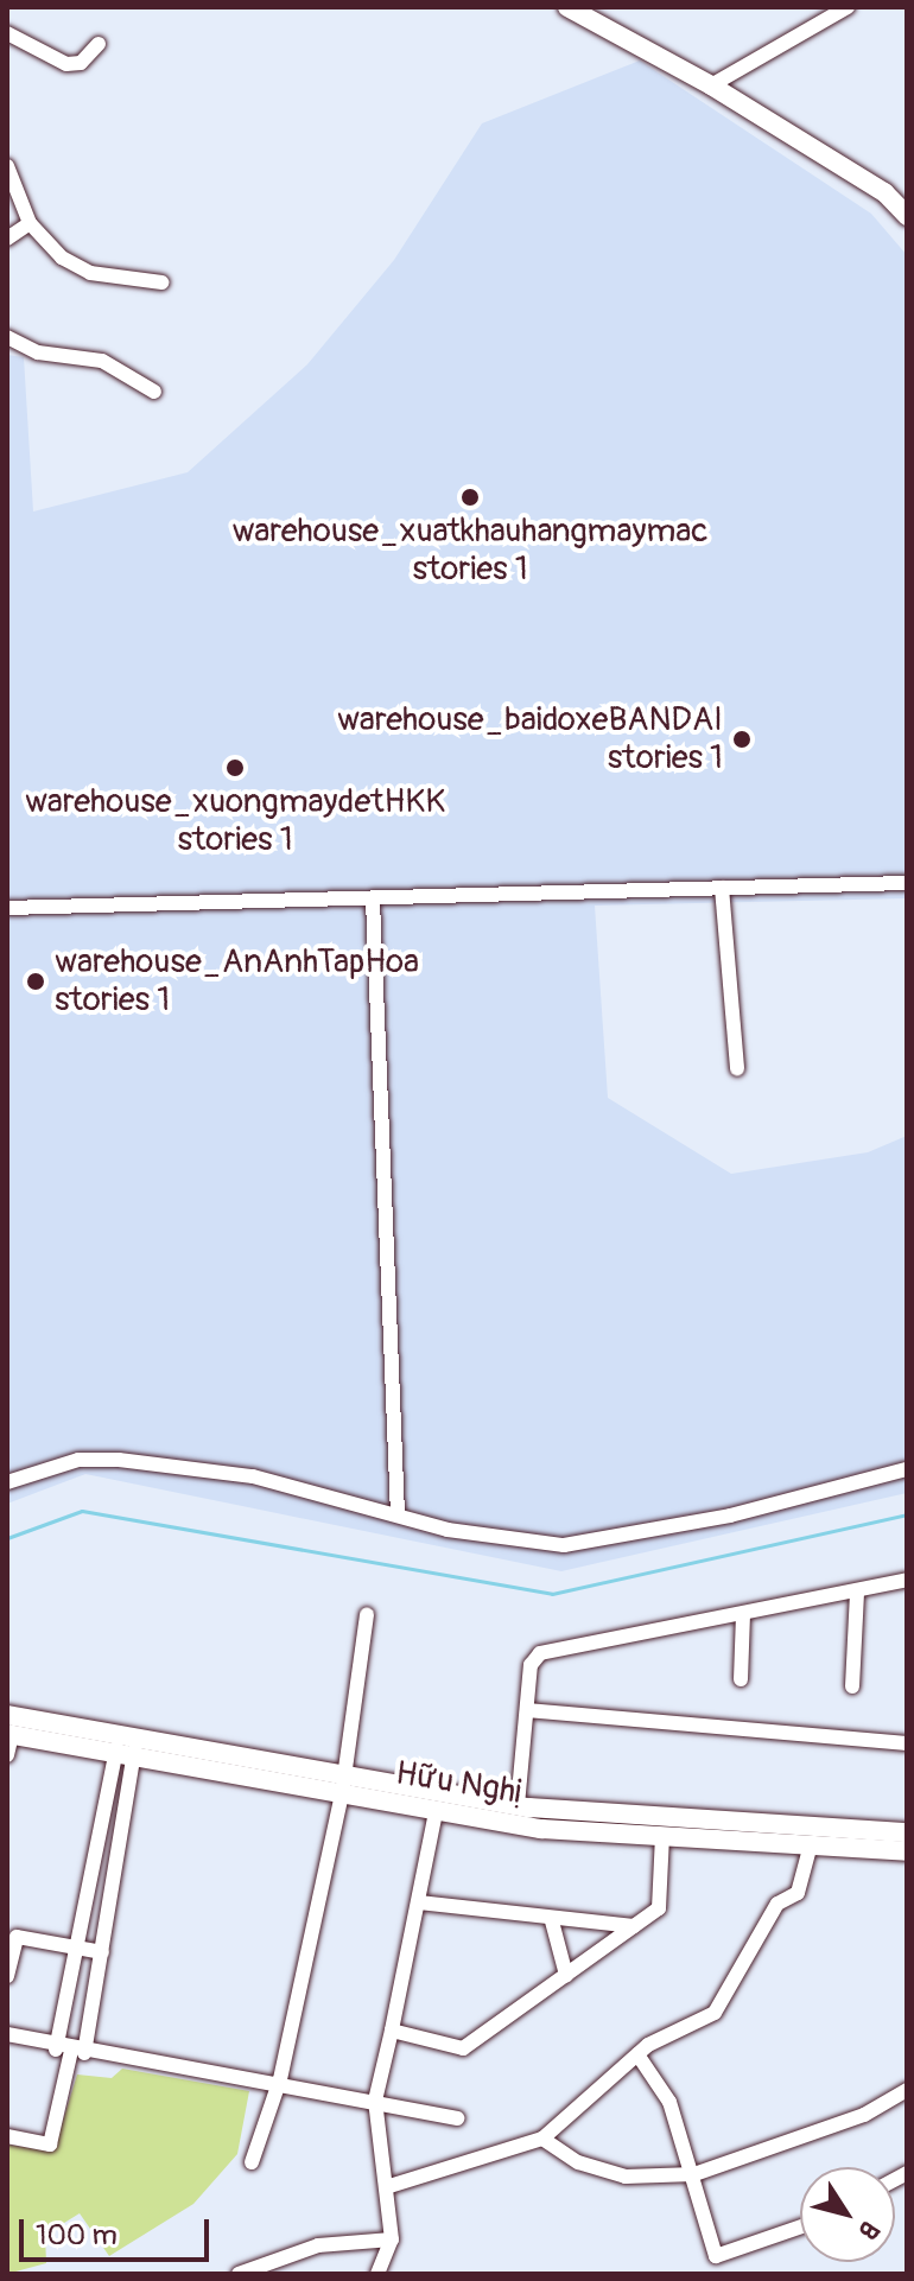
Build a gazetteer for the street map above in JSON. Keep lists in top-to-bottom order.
{
  "streets": {
    "main road": ["Hữu Nghị"]
  },
  "places": [
    "warehouse_xuatkhauhangmaymac stories 1",
    "warehouse_baidoxeBANDAI stories 1",
    "warehouse_xuongmaydetHKK stories 1",
    "warehouse_AnAnhTapHoa stories 1"
  ],
  "scale_bar": "100 m",
  "north": "bottom right"
}
